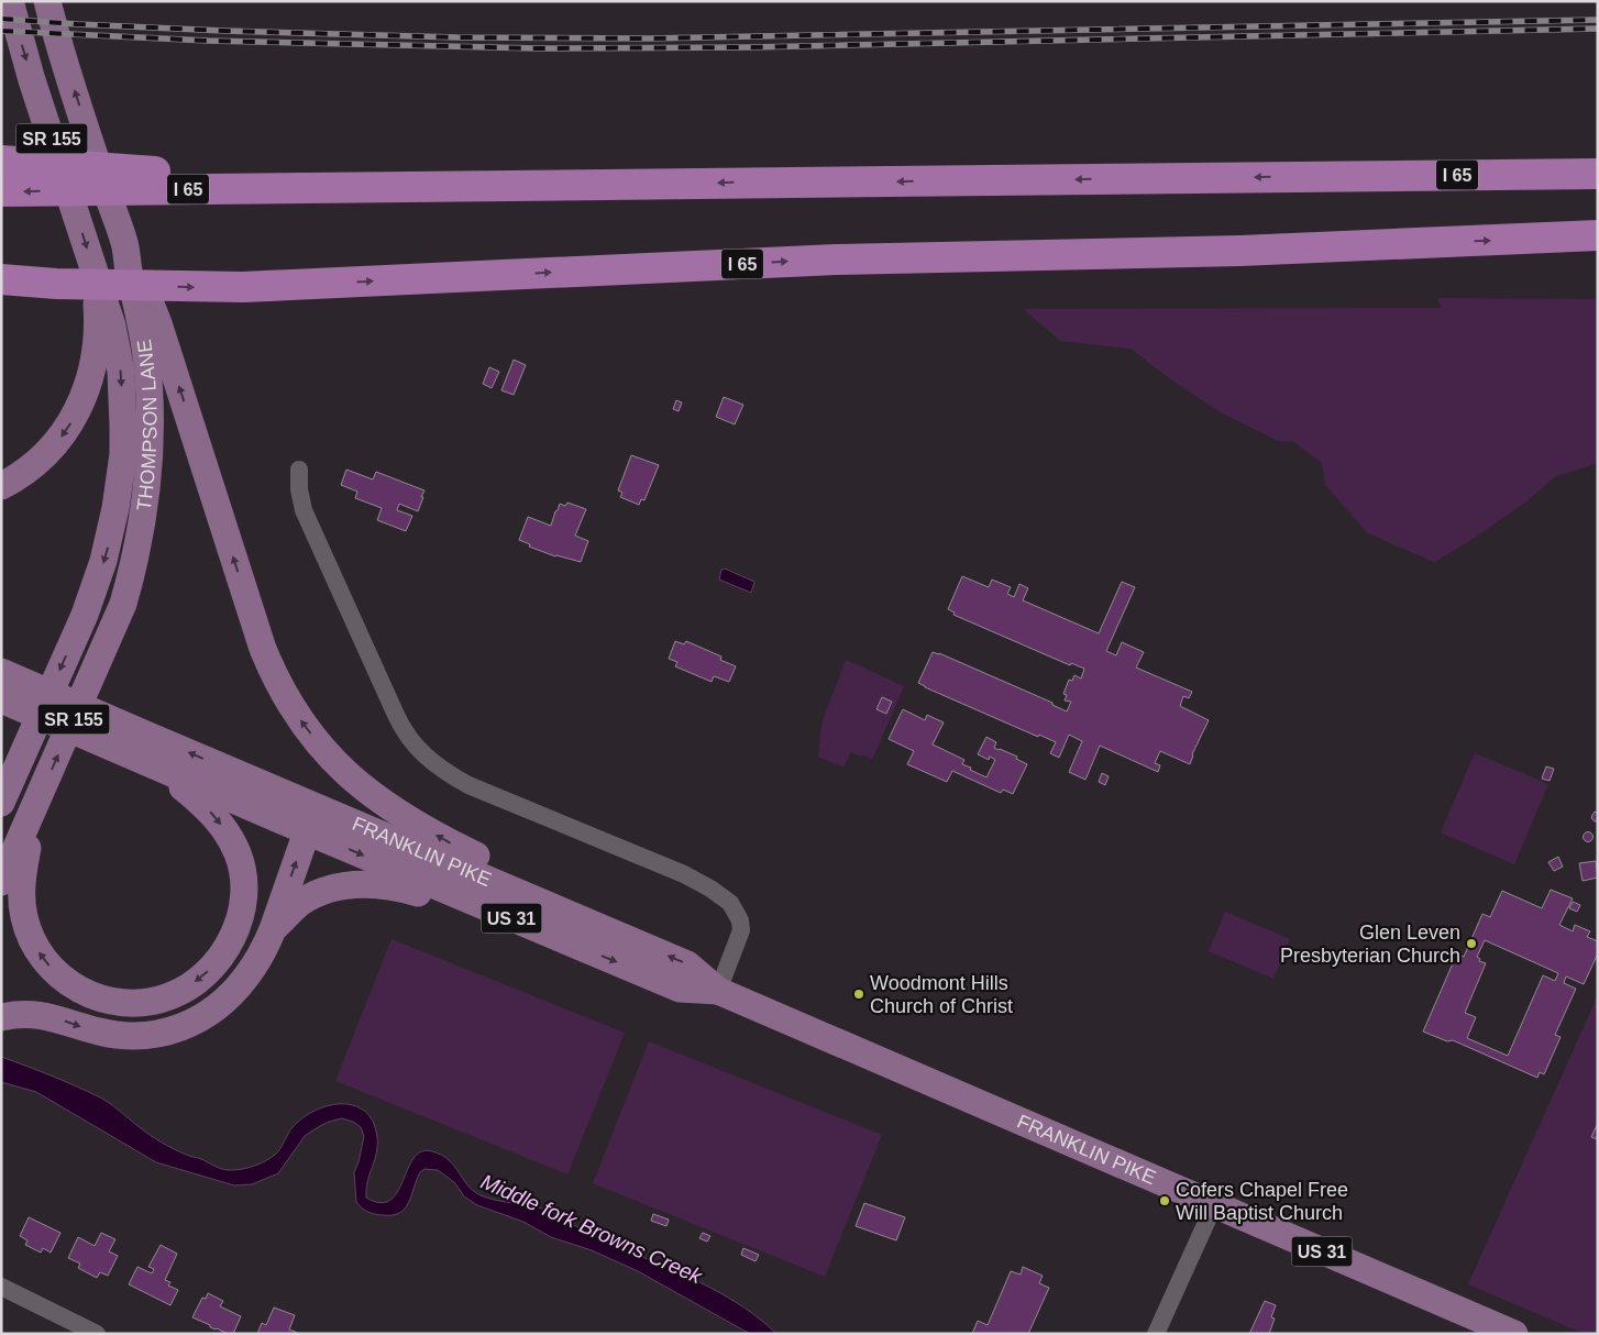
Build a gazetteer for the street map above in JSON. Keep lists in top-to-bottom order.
{
  "streets": {
    "highway": ["I 65"],
    "main road": [
      "SR 155",
      "THOMPSON LANE",
      "FRANKLIN PIKE",
      "US 31"
    ]
  },
  "crossings": [
    ["SR 155", "THOMPSON LANE"],
    ["FRANKLIN PIKE", "US 31"]
  ],
  "water": ["Middle fork Browns Creek"],
  "places": ["Glen Leven Presbyterian Church", "Woodmont Hills Church of Christ", "Cofers Chapel Free Will Baptist Church"]
}
